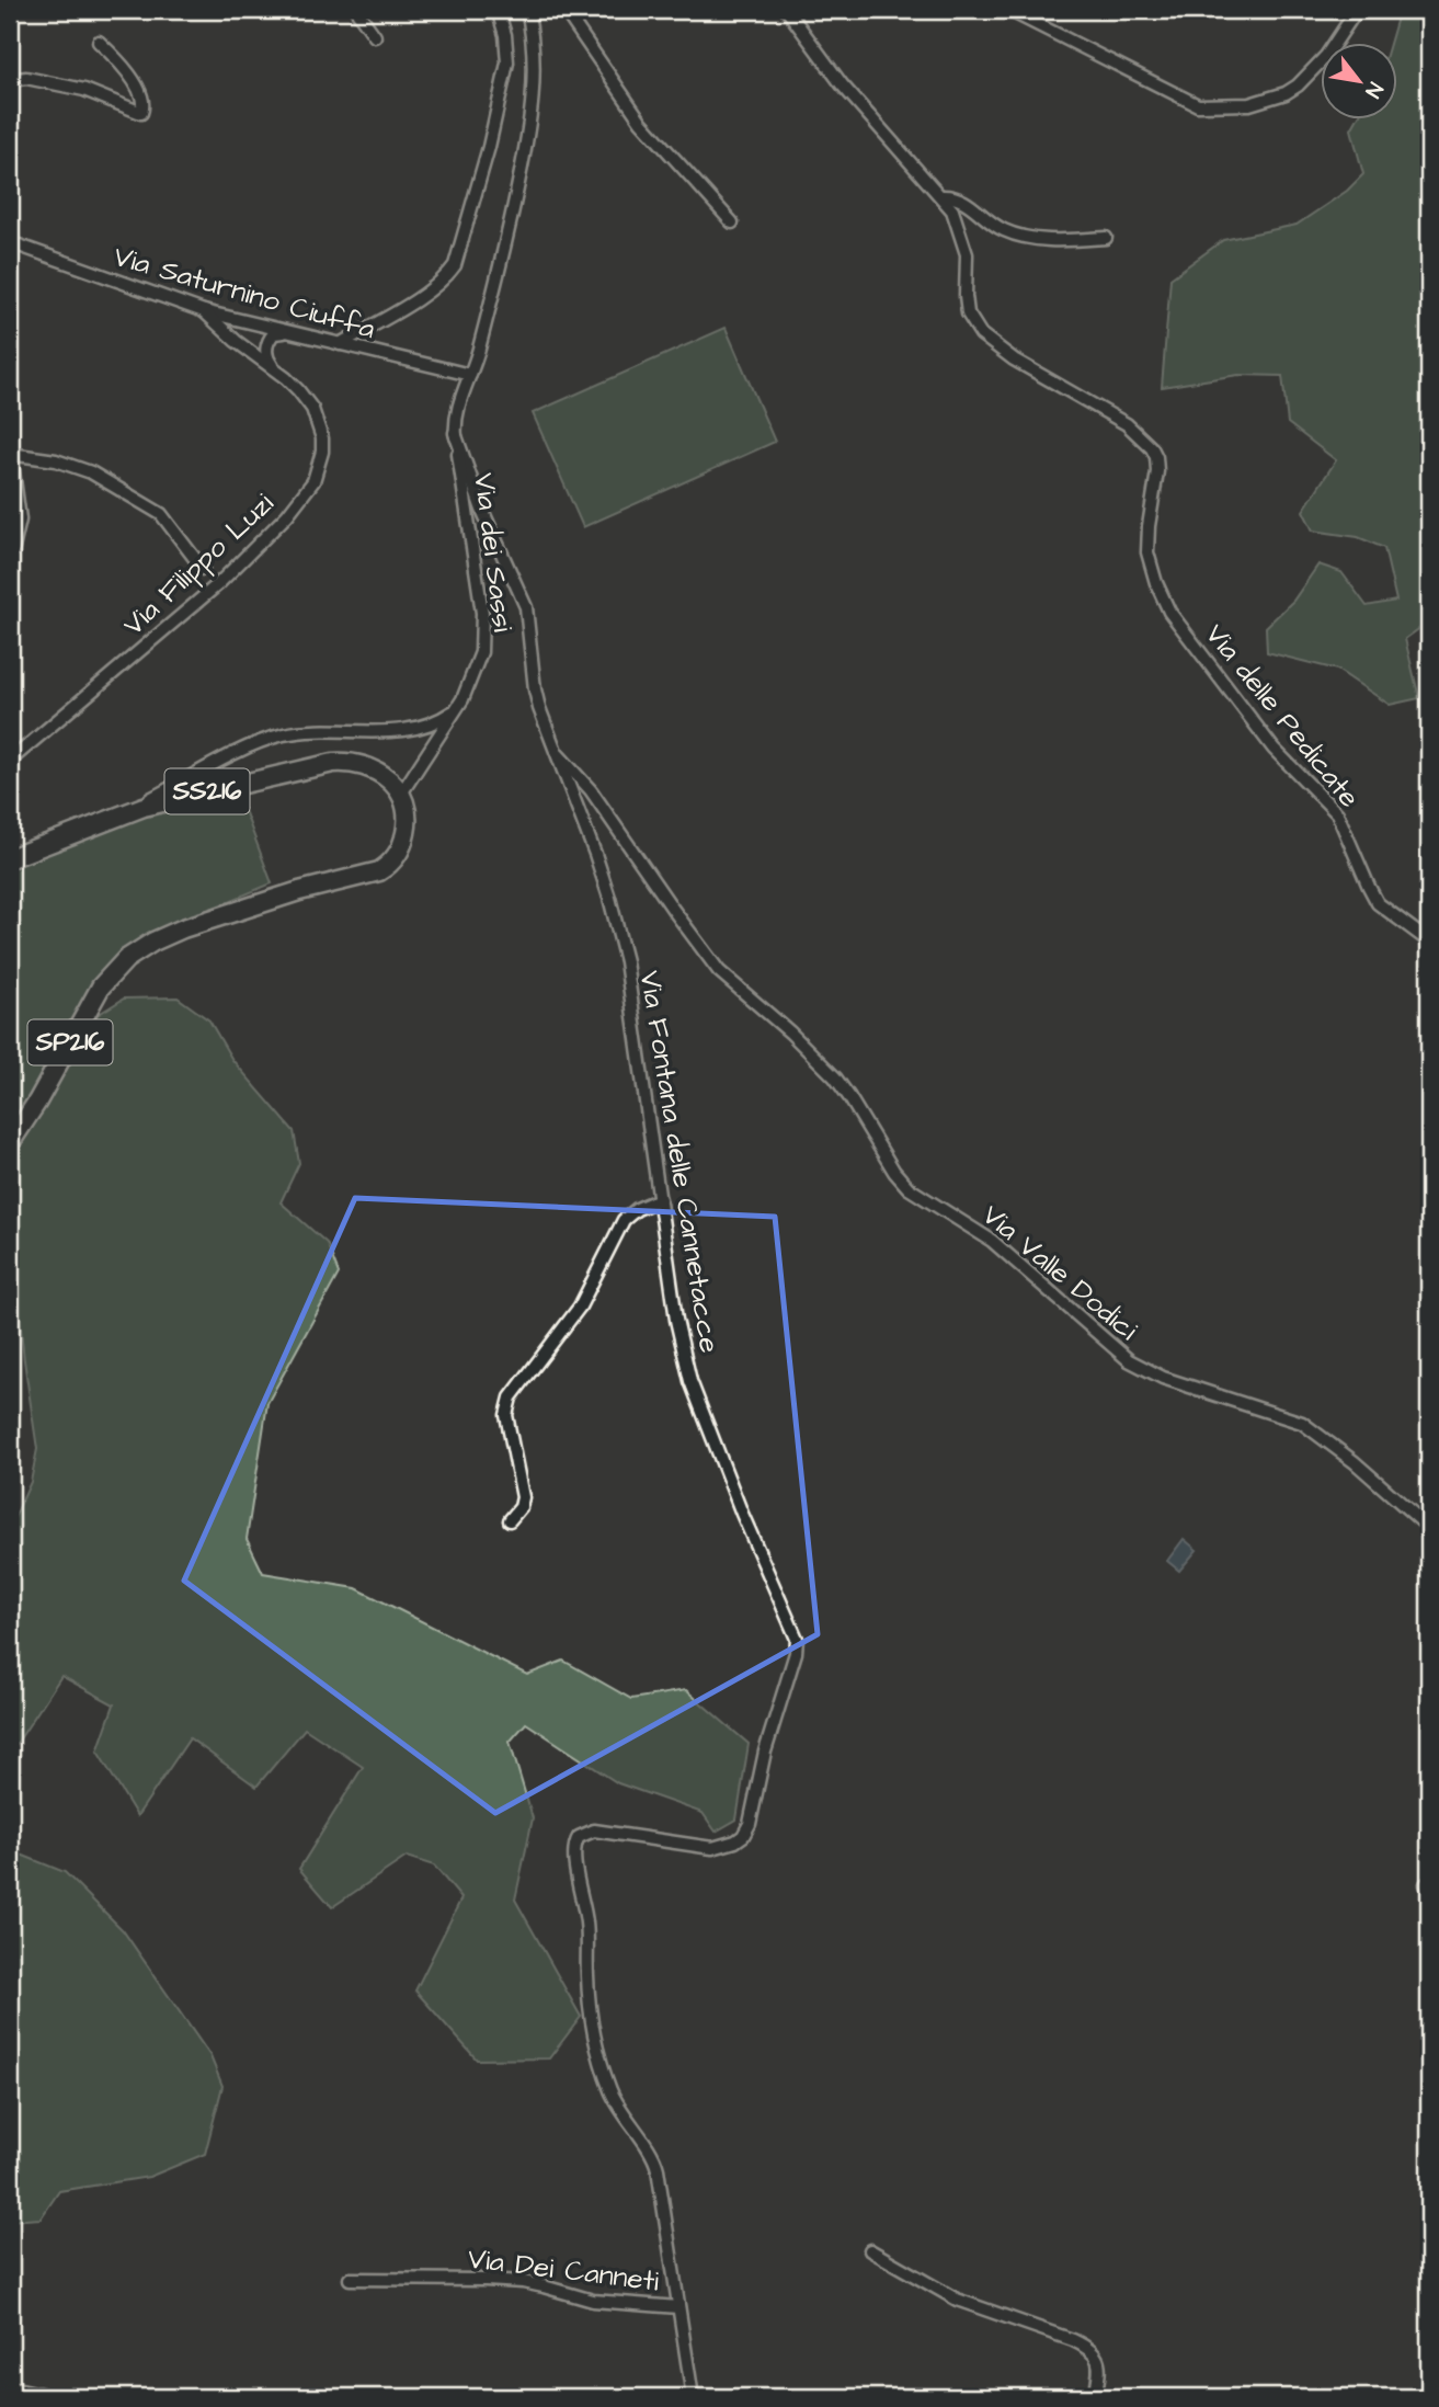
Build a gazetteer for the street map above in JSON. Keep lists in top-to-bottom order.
{
  "streets": {
    "main road": ["SS216", "SP216"],
    "street": [
      "Via Saturnino Ciuffa",
      "Via dei Sassi",
      "Via Filippo Luzi",
      "Via delle Pedicate",
      "Via Fontana delle Cannetacce",
      "Via Valle Dodici",
      "Via Dei Canneti"
    ]
  },
  "crossings": [
    ["Via Saturnino Ciuffa", "Via Filippo Luzi"],
    ["Via dei Sassi", "SS216"],
    ["Via dei Sassi", "SP216"],
    ["Via dei Sassi", "Via Fontana delle Cannetacce"],
    ["SS216", "SP216"],
    ["Via Fontana delle Cannetacce", "Via Valle Dodici"],
    ["Via Fontana delle Cannetacce", "Via Dei Canneti"]
  ],
  "north": "bottom right"
}
